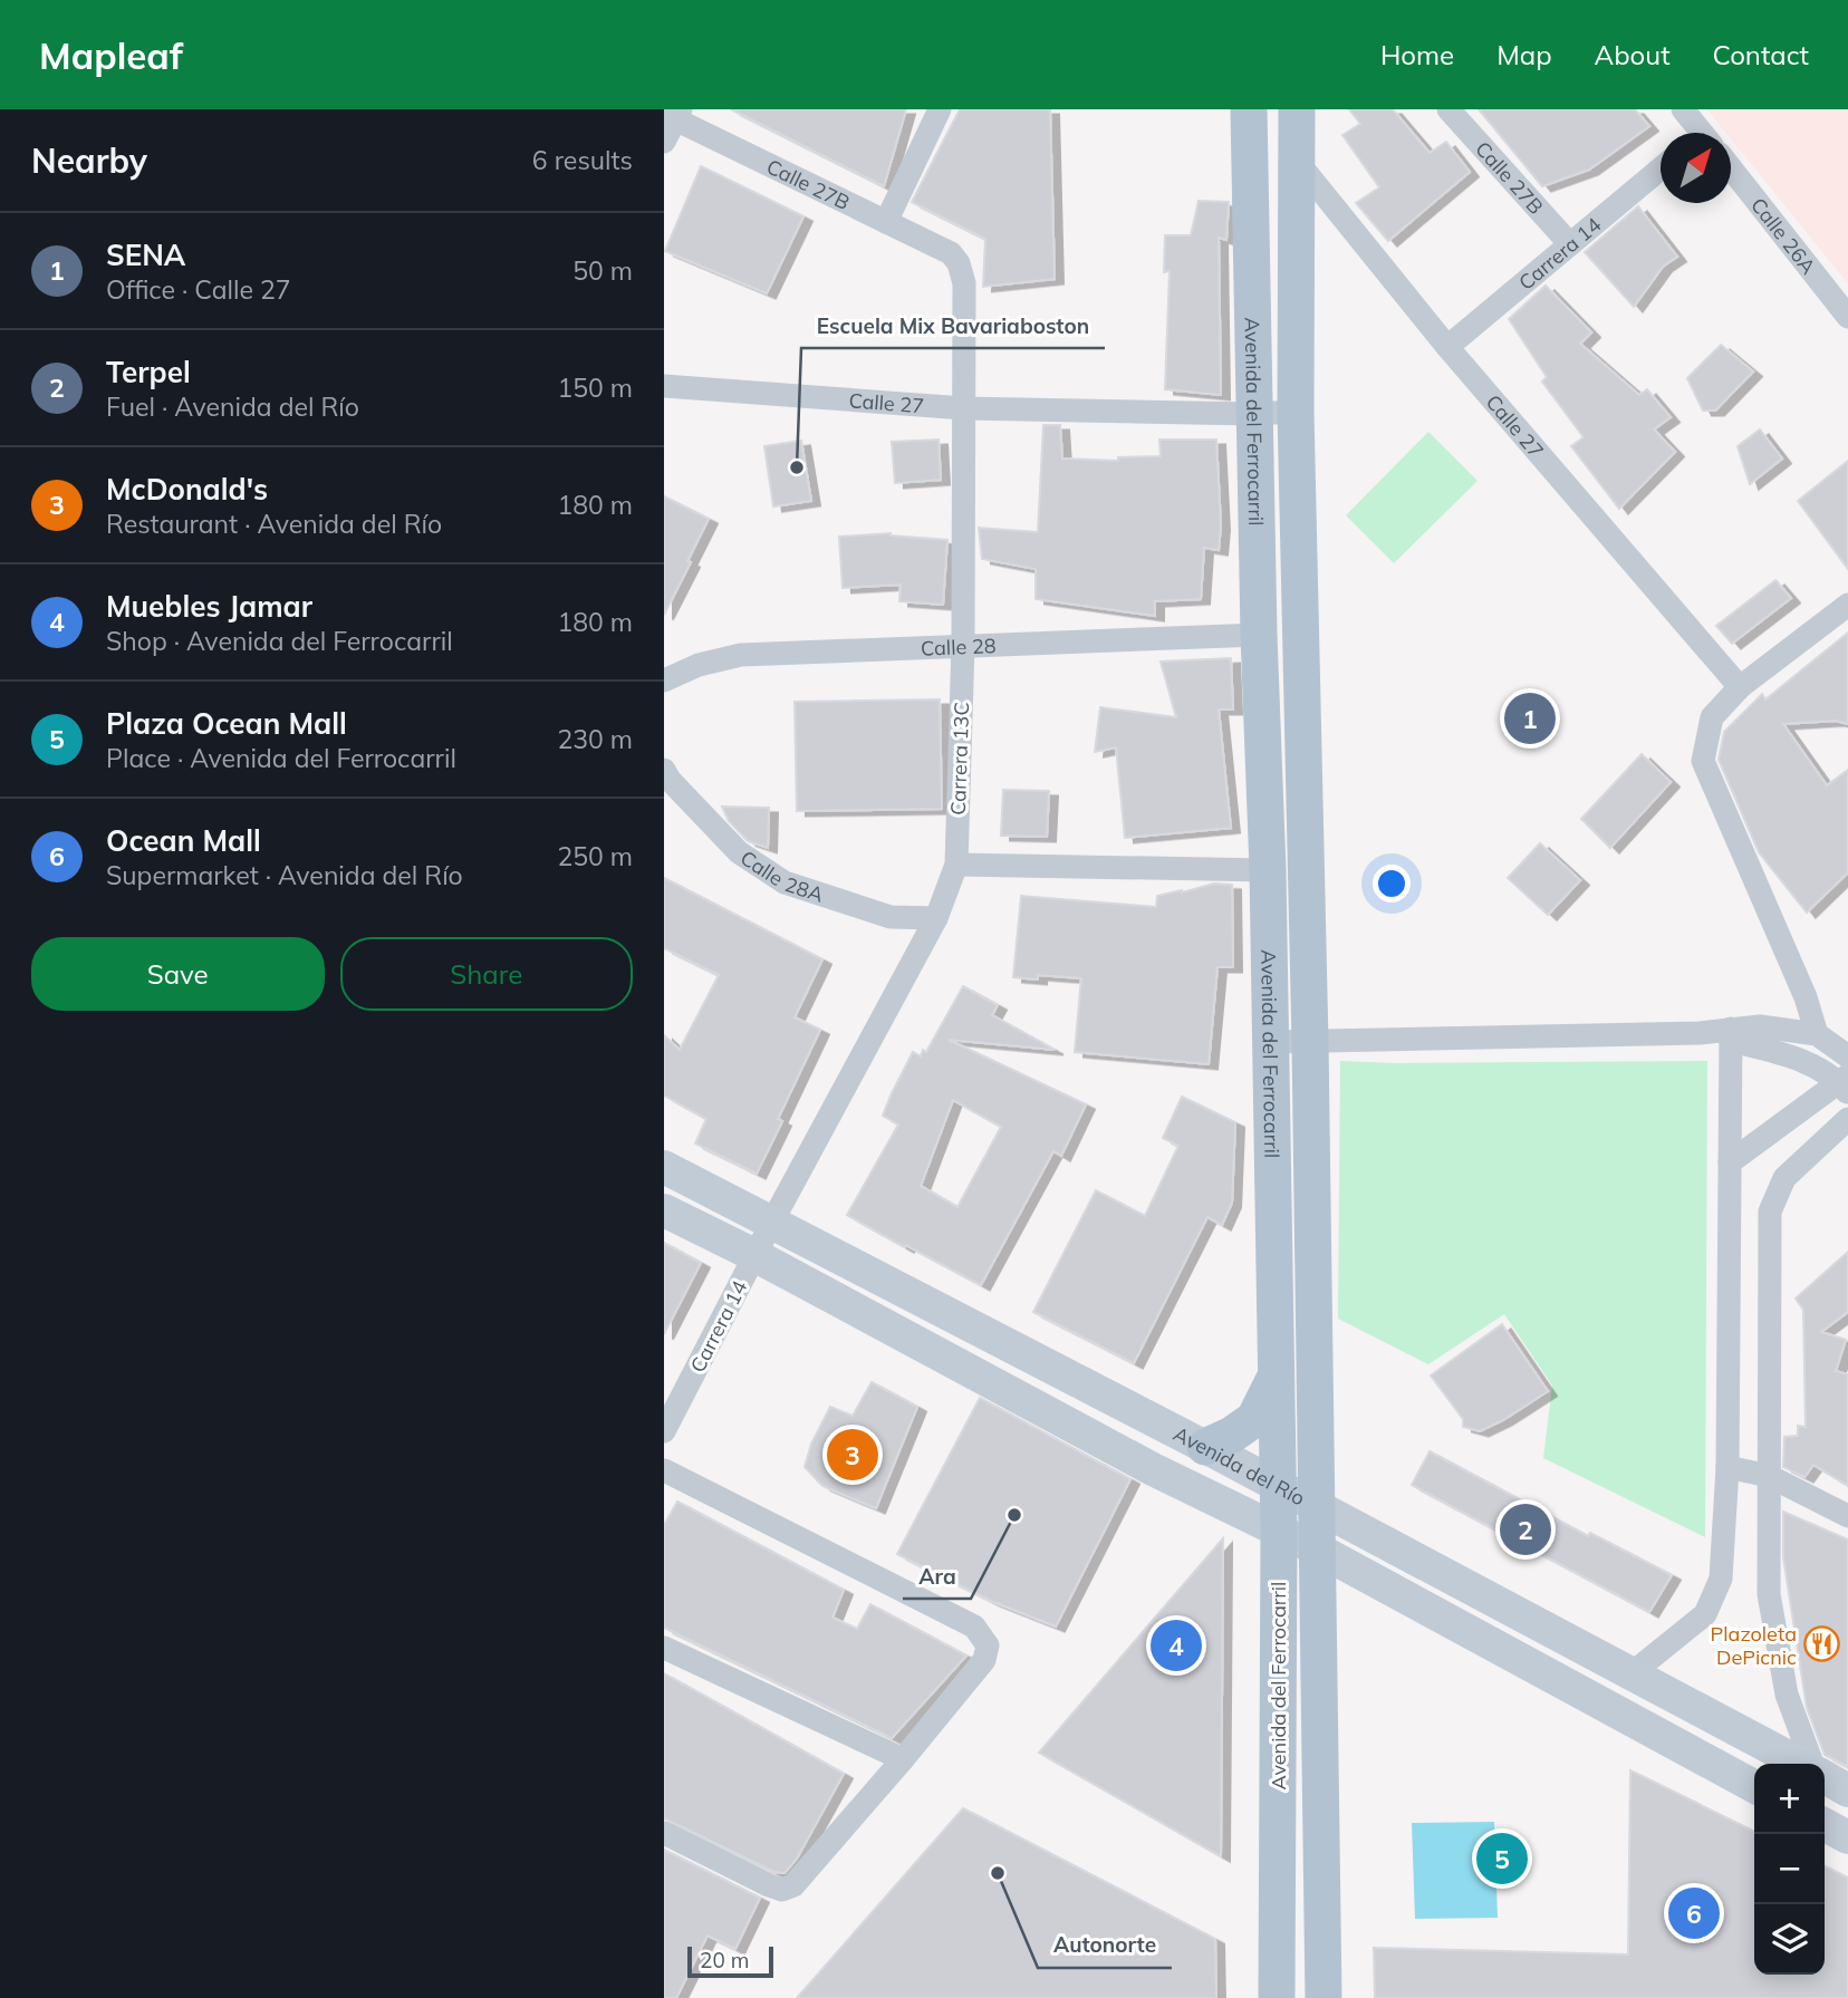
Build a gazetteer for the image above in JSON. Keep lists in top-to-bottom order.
{
  "streets": {
    "main road": ["Avenida del Ferrocarril", "Avenida del Río"],
    "street": [
      "Calle 27B",
      "Calle 26A",
      "Carrera 14",
      "Calle 27",
      "Calle 28",
      "Carrera 13C",
      "Calle 28A"
    ]
  },
  "crossings": [
    ["Calle 27B", "Carrera 14"],
    ["Calle 27B", "Carrera 13C"],
    ["Carrera 14", "Calle 27"],
    ["Carrera 14", "Carrera 13C"],
    ["Carrera 14", "Avenida del Río"],
    ["Calle 27", "Avenida del Ferrocarril"],
    ["Calle 27", "Carrera 13C"],
    ["Avenida del Ferrocarril", "Calle 28"],
    ["Avenida del Ferrocarril", "Avenida del Río"],
    ["Calle 28", "Carrera 13C"],
    ["Carrera 13C", "Calle 28A"],
    ["Carrera 13C", "Avenida del Río"]
  ],
  "places": {
    "other": ["Escuela Mix Bavariaboston", "Ara", "Autonorte"],
    "restaurant": ["Plazoleta DePicnic"]
  },
  "scale_bar": "20 m",
  "north": "top right",
  "page": {
    "header": "Mapleaf",
    "nav": [
      "Home",
      "Map",
      "About",
      "Contact"
    ],
    "heading": ["Nearby", "6 results"],
    "list": [
      {
        "mark": "1",
        "name": "SENA",
        "note": "Office · Calle 27",
        "value": "50 m"
      },
      {
        "mark": "2",
        "name": "Terpel",
        "note": "Fuel · Avenida del Río",
        "value": "150 m"
      },
      {
        "mark": "3",
        "name": "McDonald's",
        "note": "Restaurant · Avenida del Río",
        "value": "180 m"
      },
      {
        "mark": "4",
        "name": "Muebles Jamar",
        "note": "Shop · Avenida del Ferrocarril",
        "value": "180 m"
      },
      {
        "mark": "5",
        "name": "Plaza Ocean Mall",
        "note": "Place · Avenida del Ferrocarril",
        "value": "230 m"
      },
      {
        "mark": "6",
        "name": "Ocean Mall",
        "note": "Supermarket · Avenida del Río",
        "value": "250 m"
      }
    ],
    "pins": [
      "1",
      "3",
      "2",
      "4",
      "5",
      "6"
    ],
    "buttons": ["Save", "Share"],
    "map_buttons": ["+", "−"],
    "scale": "20 m"
  }
}
